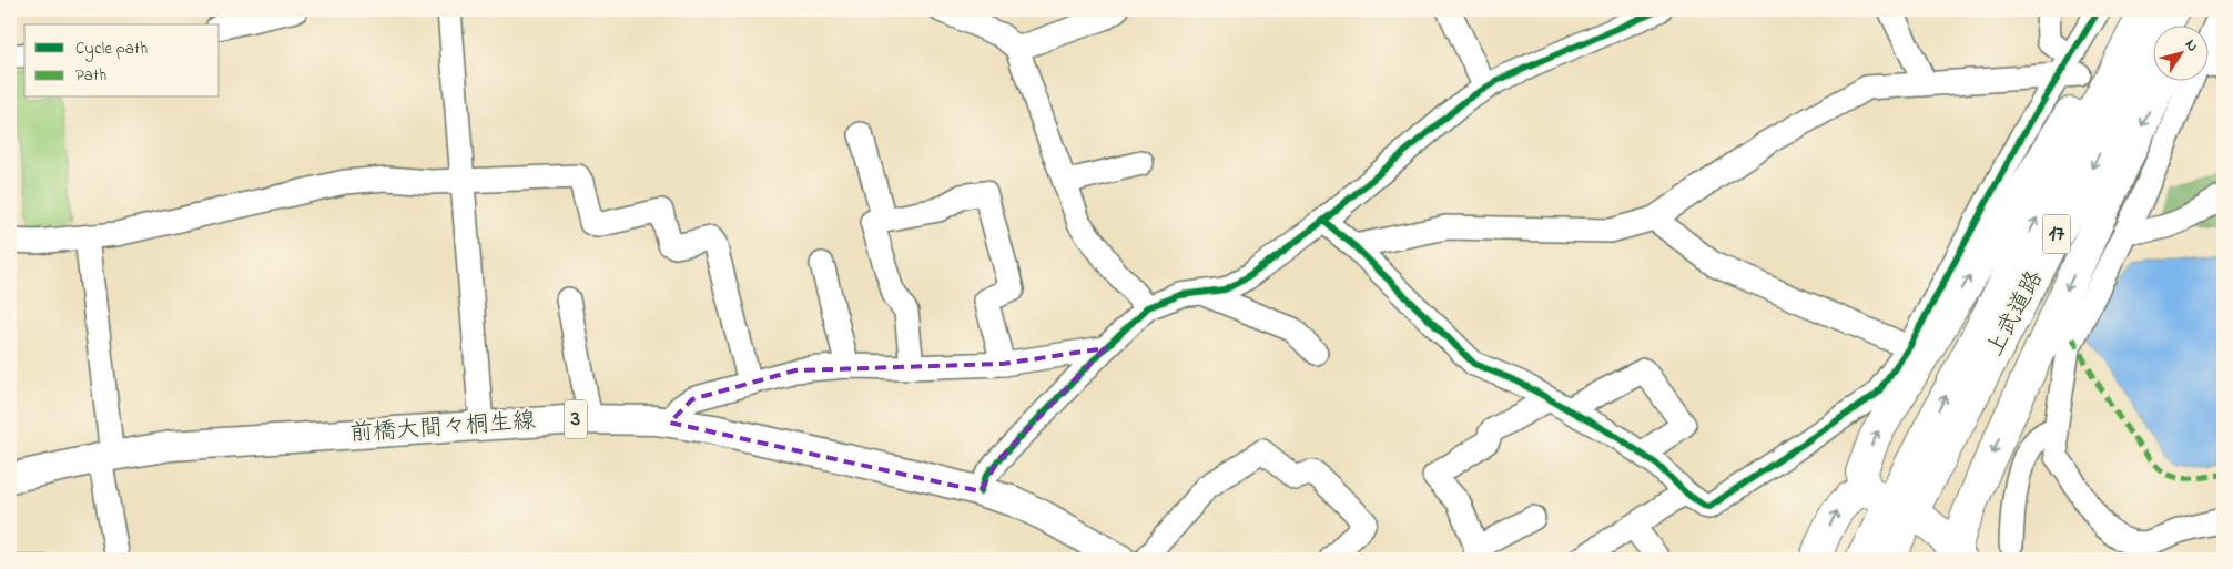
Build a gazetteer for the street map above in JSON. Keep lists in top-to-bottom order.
{
  "streets": {
    "highway": ["17", "上武道路"],
    "main road": ["3", "前橋大間々桐生線"]
  },
  "legend": ["Cycle path", "Path"],
  "north": "top right"
}
